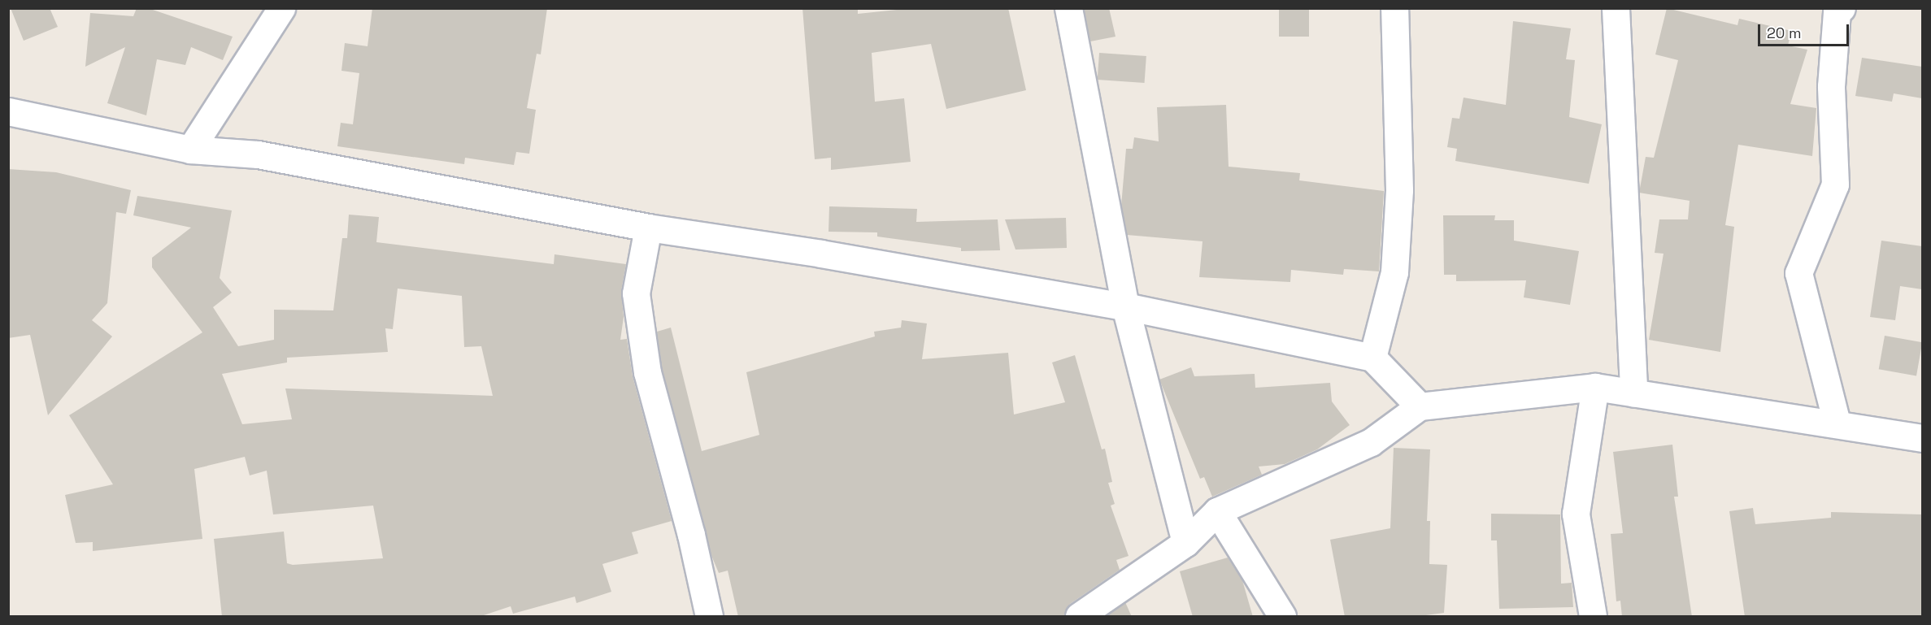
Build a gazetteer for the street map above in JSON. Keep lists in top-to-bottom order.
{
  "scale_bar": "20 m"
}
